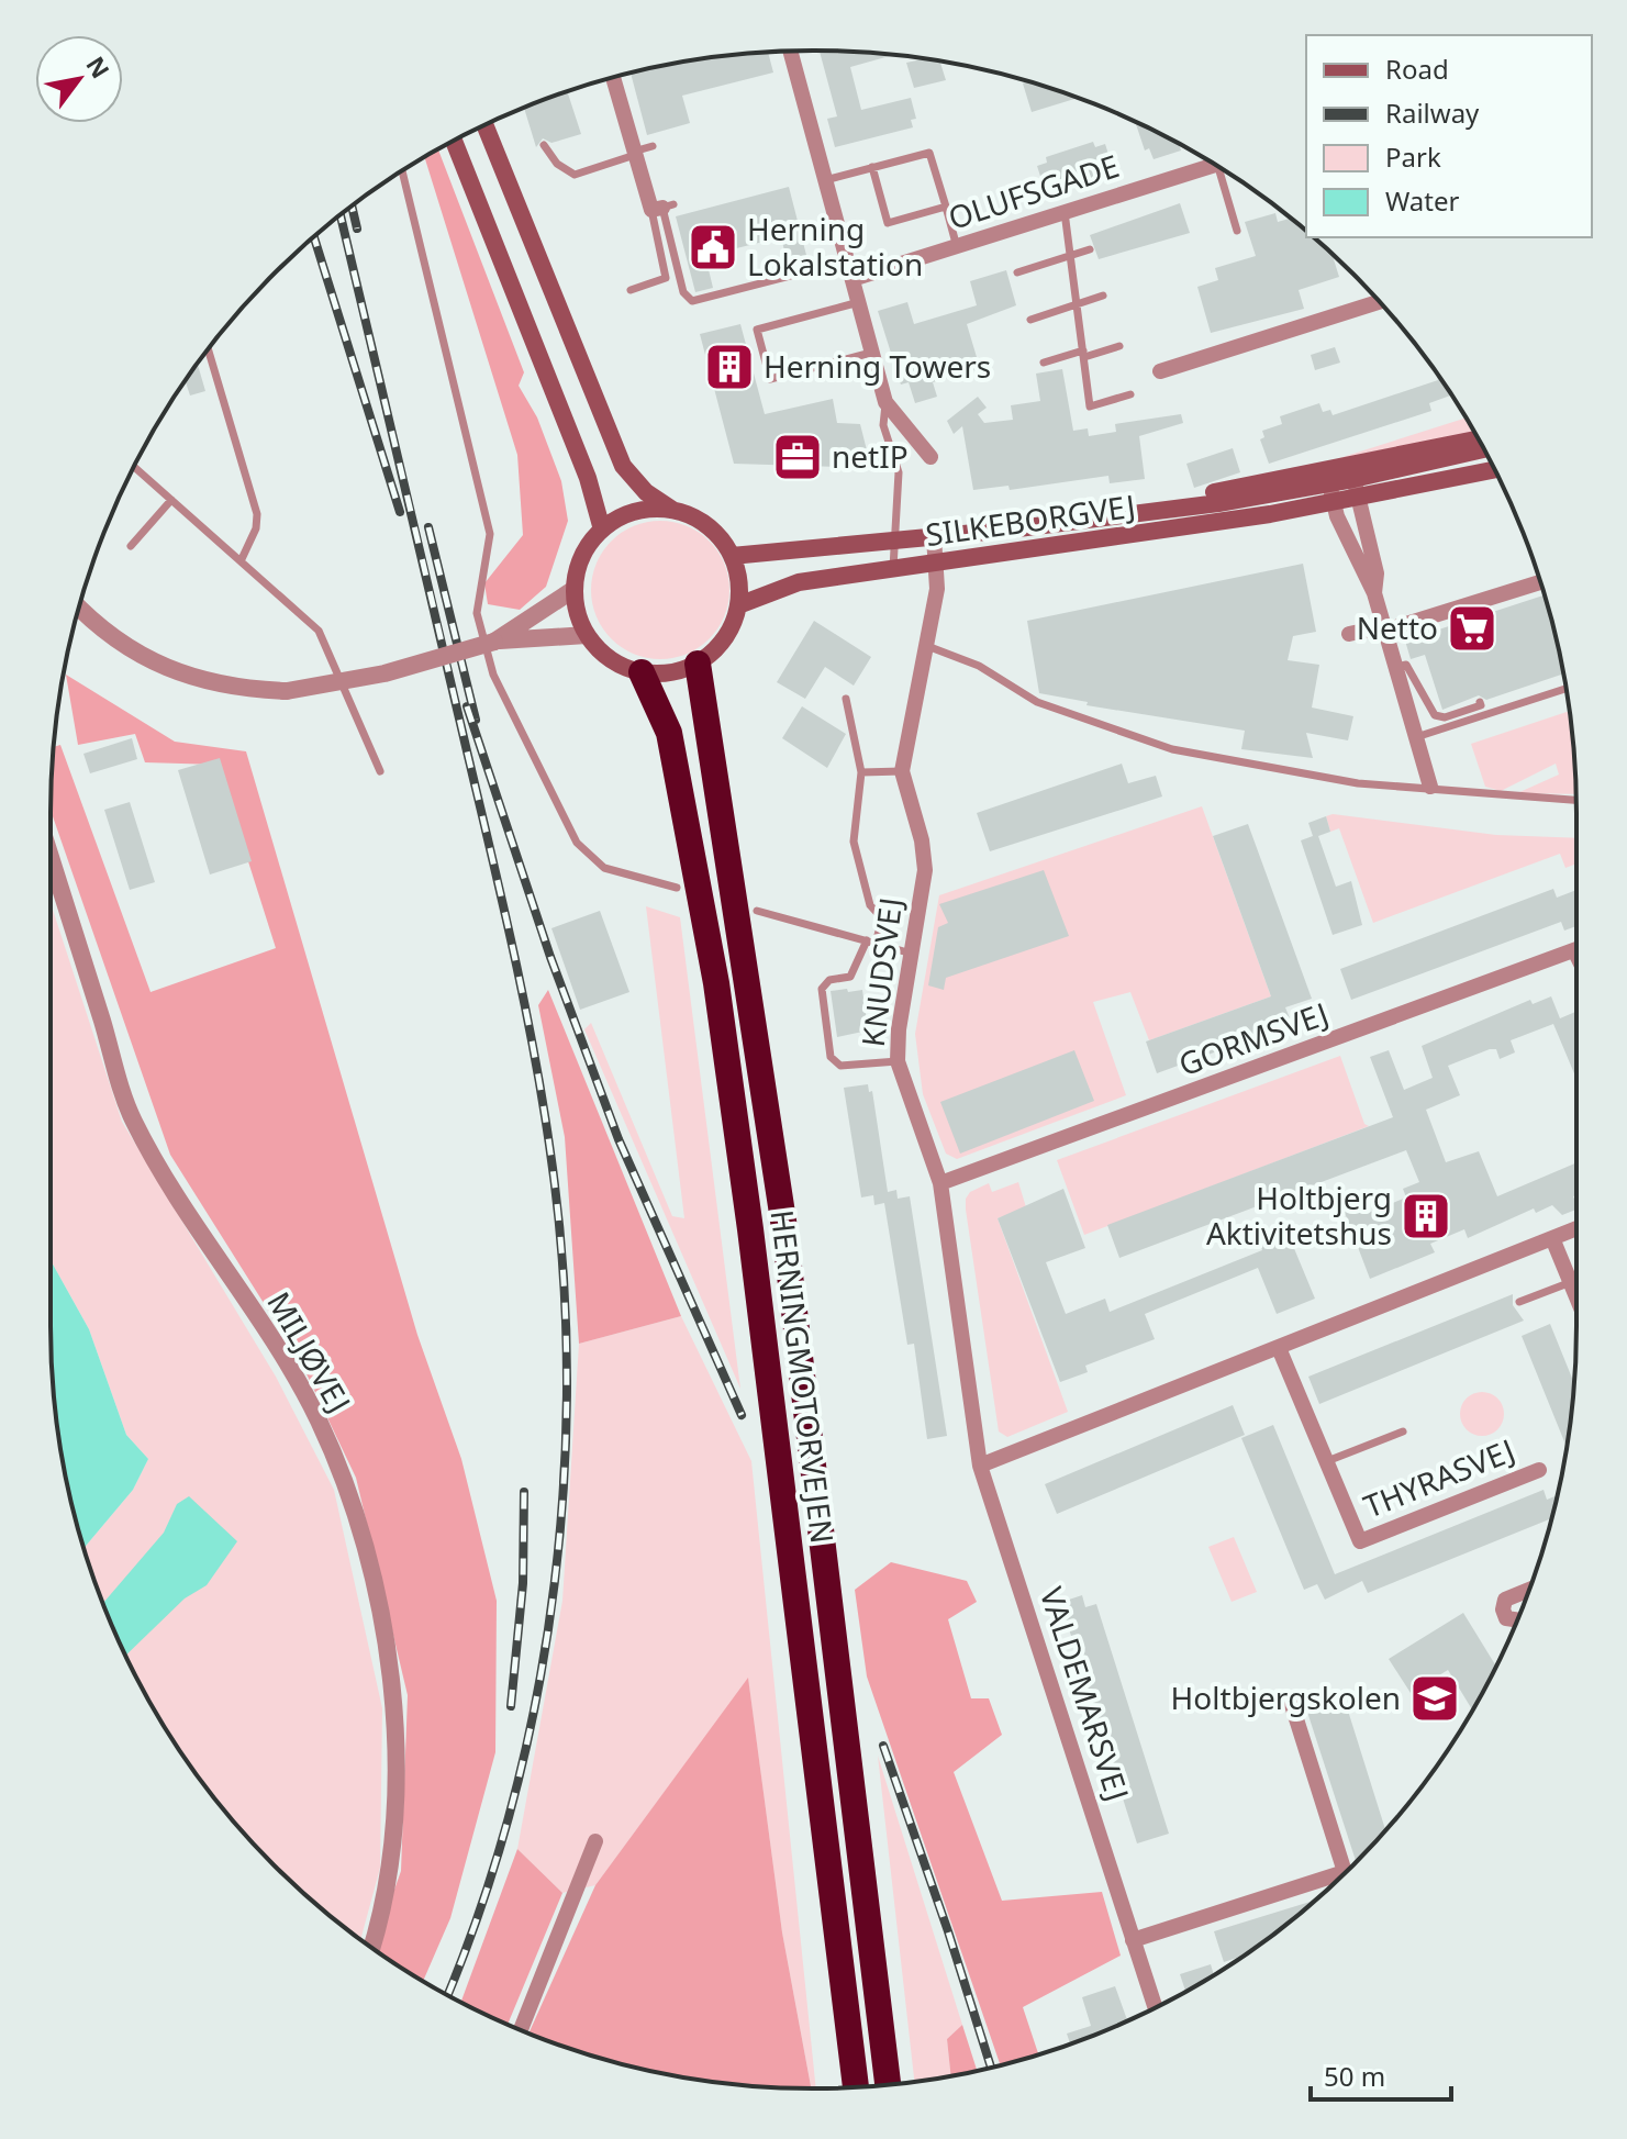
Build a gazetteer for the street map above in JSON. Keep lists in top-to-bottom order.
{
  "streets": {
    "highway": ["HERNINGMOTORVEJEN"],
    "main road": ["SILKEBORGVEJ"],
    "street": [
      "OLUFSGADE",
      "KNUDSVEJ",
      "GORMSVEJ",
      "MILJØVEJ",
      "THYRASVEJ",
      "VALDEMARSVEJ"
    ]
  },
  "crossings": [
    ["SILKEBORGVEJ", "KNUDSVEJ"],
    ["SILKEBORGVEJ", "HERNINGMOTORVEJEN"],
    ["KNUDSVEJ", "GORMSVEJ"],
    ["KNUDSVEJ", "VALDEMARSVEJ"]
  ],
  "places": {
    "public building": ["Herning Lokalstation"],
    "building": ["Herning Towers", "Holtbjerg Aktivitetshus"],
    "office": ["netIP"],
    "supermarket": ["Netto"],
    "school or university": ["Holtbjergskolen"]
  },
  "legend": [
    "Road",
    "Railway",
    "Park",
    "Water"
  ],
  "scale_bar": "50 m",
  "north": "top right"
}
